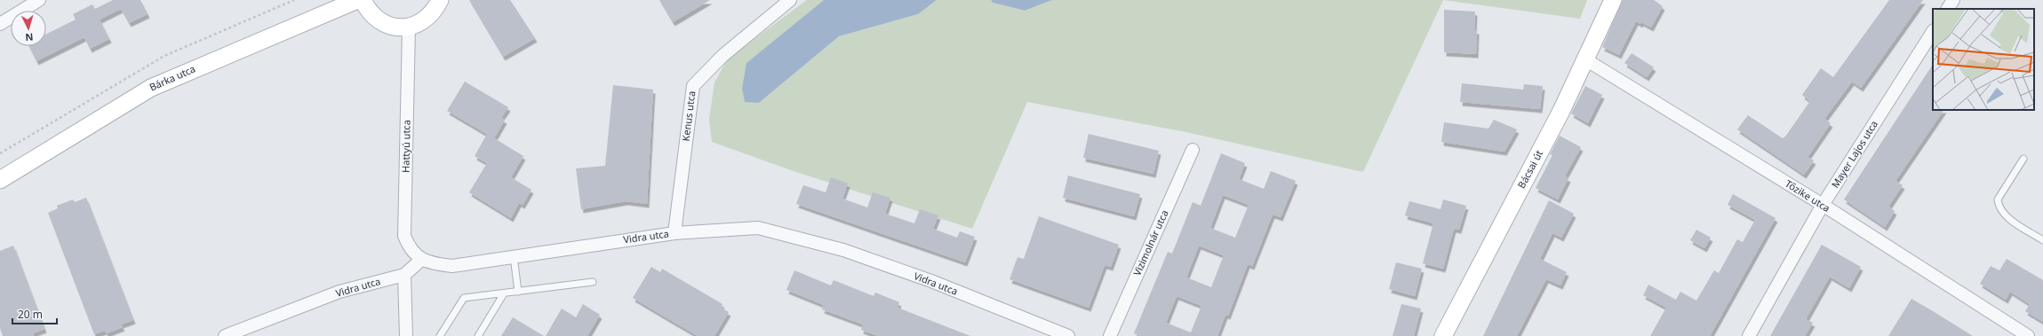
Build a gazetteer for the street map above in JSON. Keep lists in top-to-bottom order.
{
  "streets": {
    "street": [
      "Bárka utca",
      "Kenus utca",
      "Hattyú utca",
      "Mayer Lajos utca",
      "Bácsai út",
      "Tőzike utca",
      "Vidra utca",
      "Vizimolnár utca"
    ]
  },
  "crossings": [
    ["Kenus utca", "Vidra utca"],
    ["Hattyú utca", "Vidra utca"],
    ["Mayer Lajos utca", "Tőzike utca"],
    ["Bácsai út", "Tőzike utca"]
  ],
  "scale_bar": "20 m",
  "north": "bottom"
}
